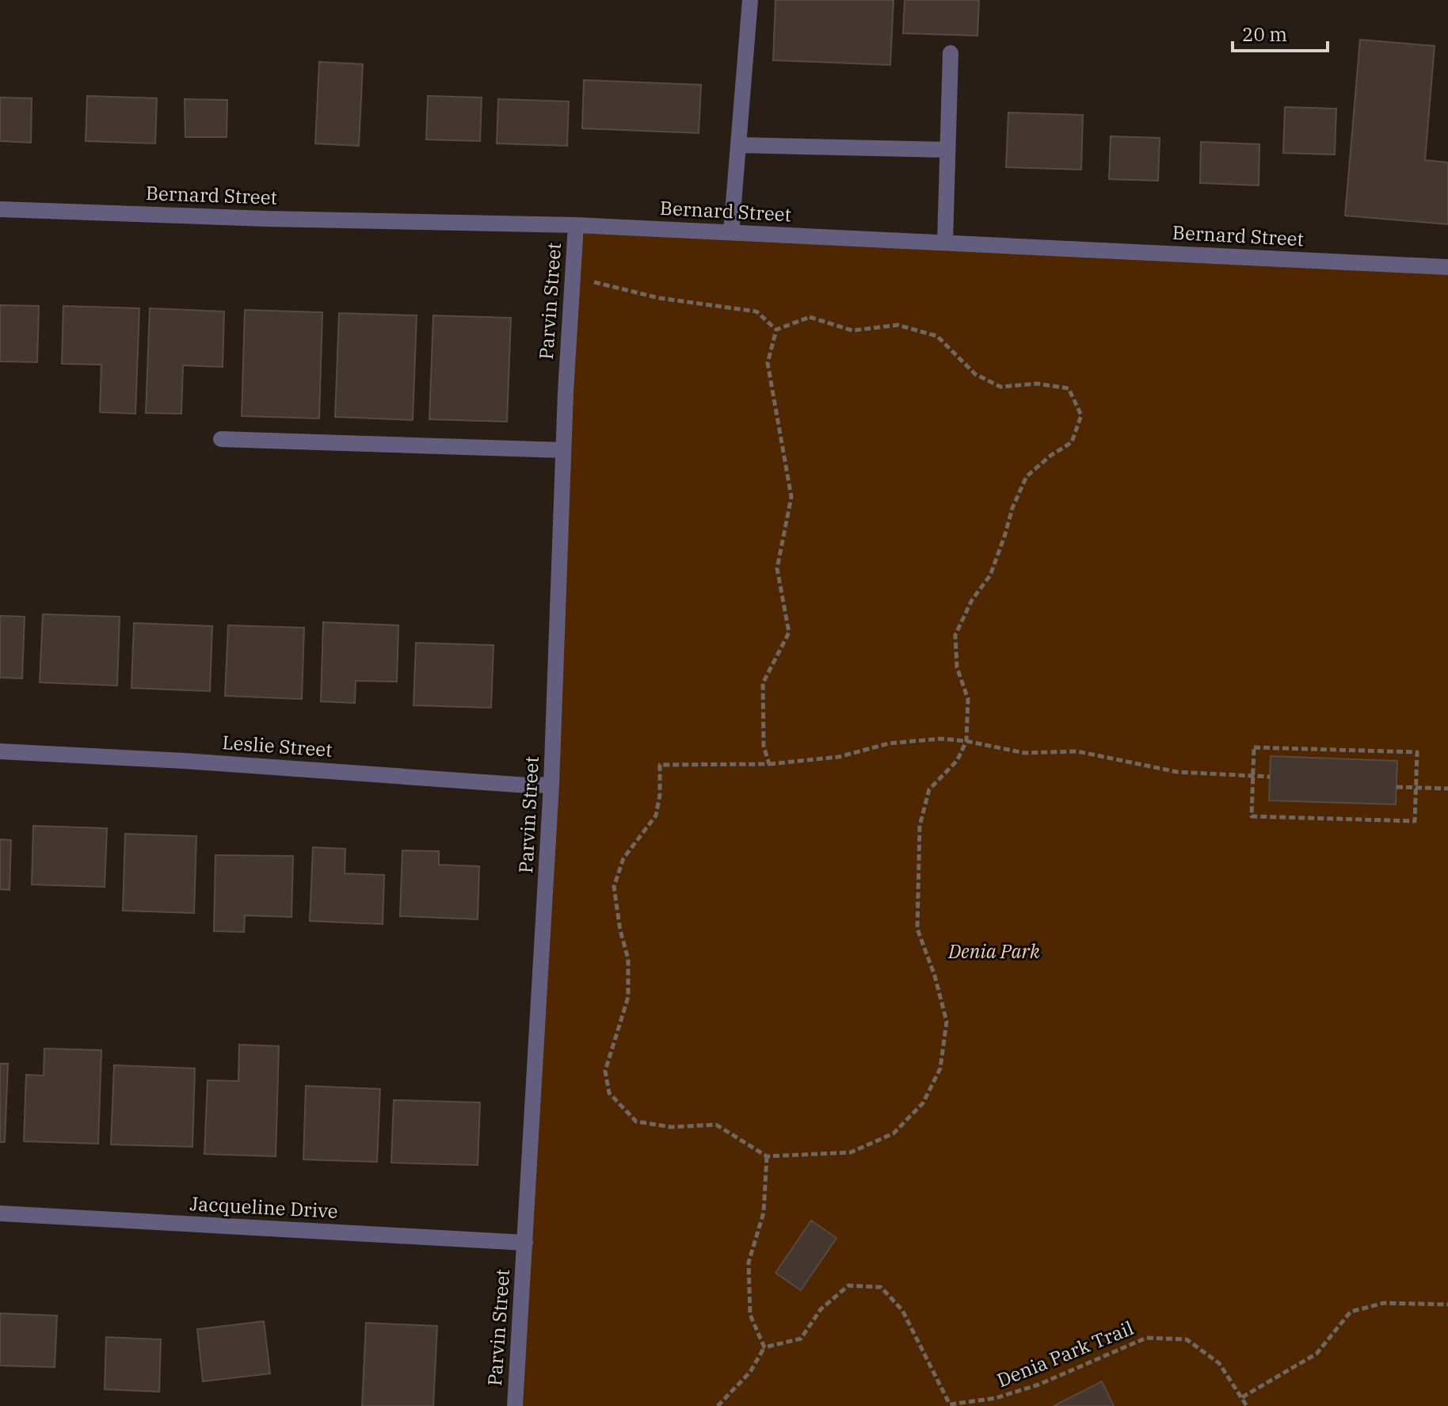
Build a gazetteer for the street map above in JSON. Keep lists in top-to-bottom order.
{
  "streets": {
    "street": [
      "Bernard Street",
      "Parvin Street",
      "Leslie Street",
      "Jacqueline Drive"
    ],
    "path": ["Denia Park Trail"]
  },
  "crossings": [
    ["Bernard Street", "Parvin Street"],
    ["Parvin Street", "Leslie Street"],
    ["Parvin Street", "Jacqueline Drive"]
  ],
  "parks": ["Denia Park"],
  "scale_bar": "20 m"
}
